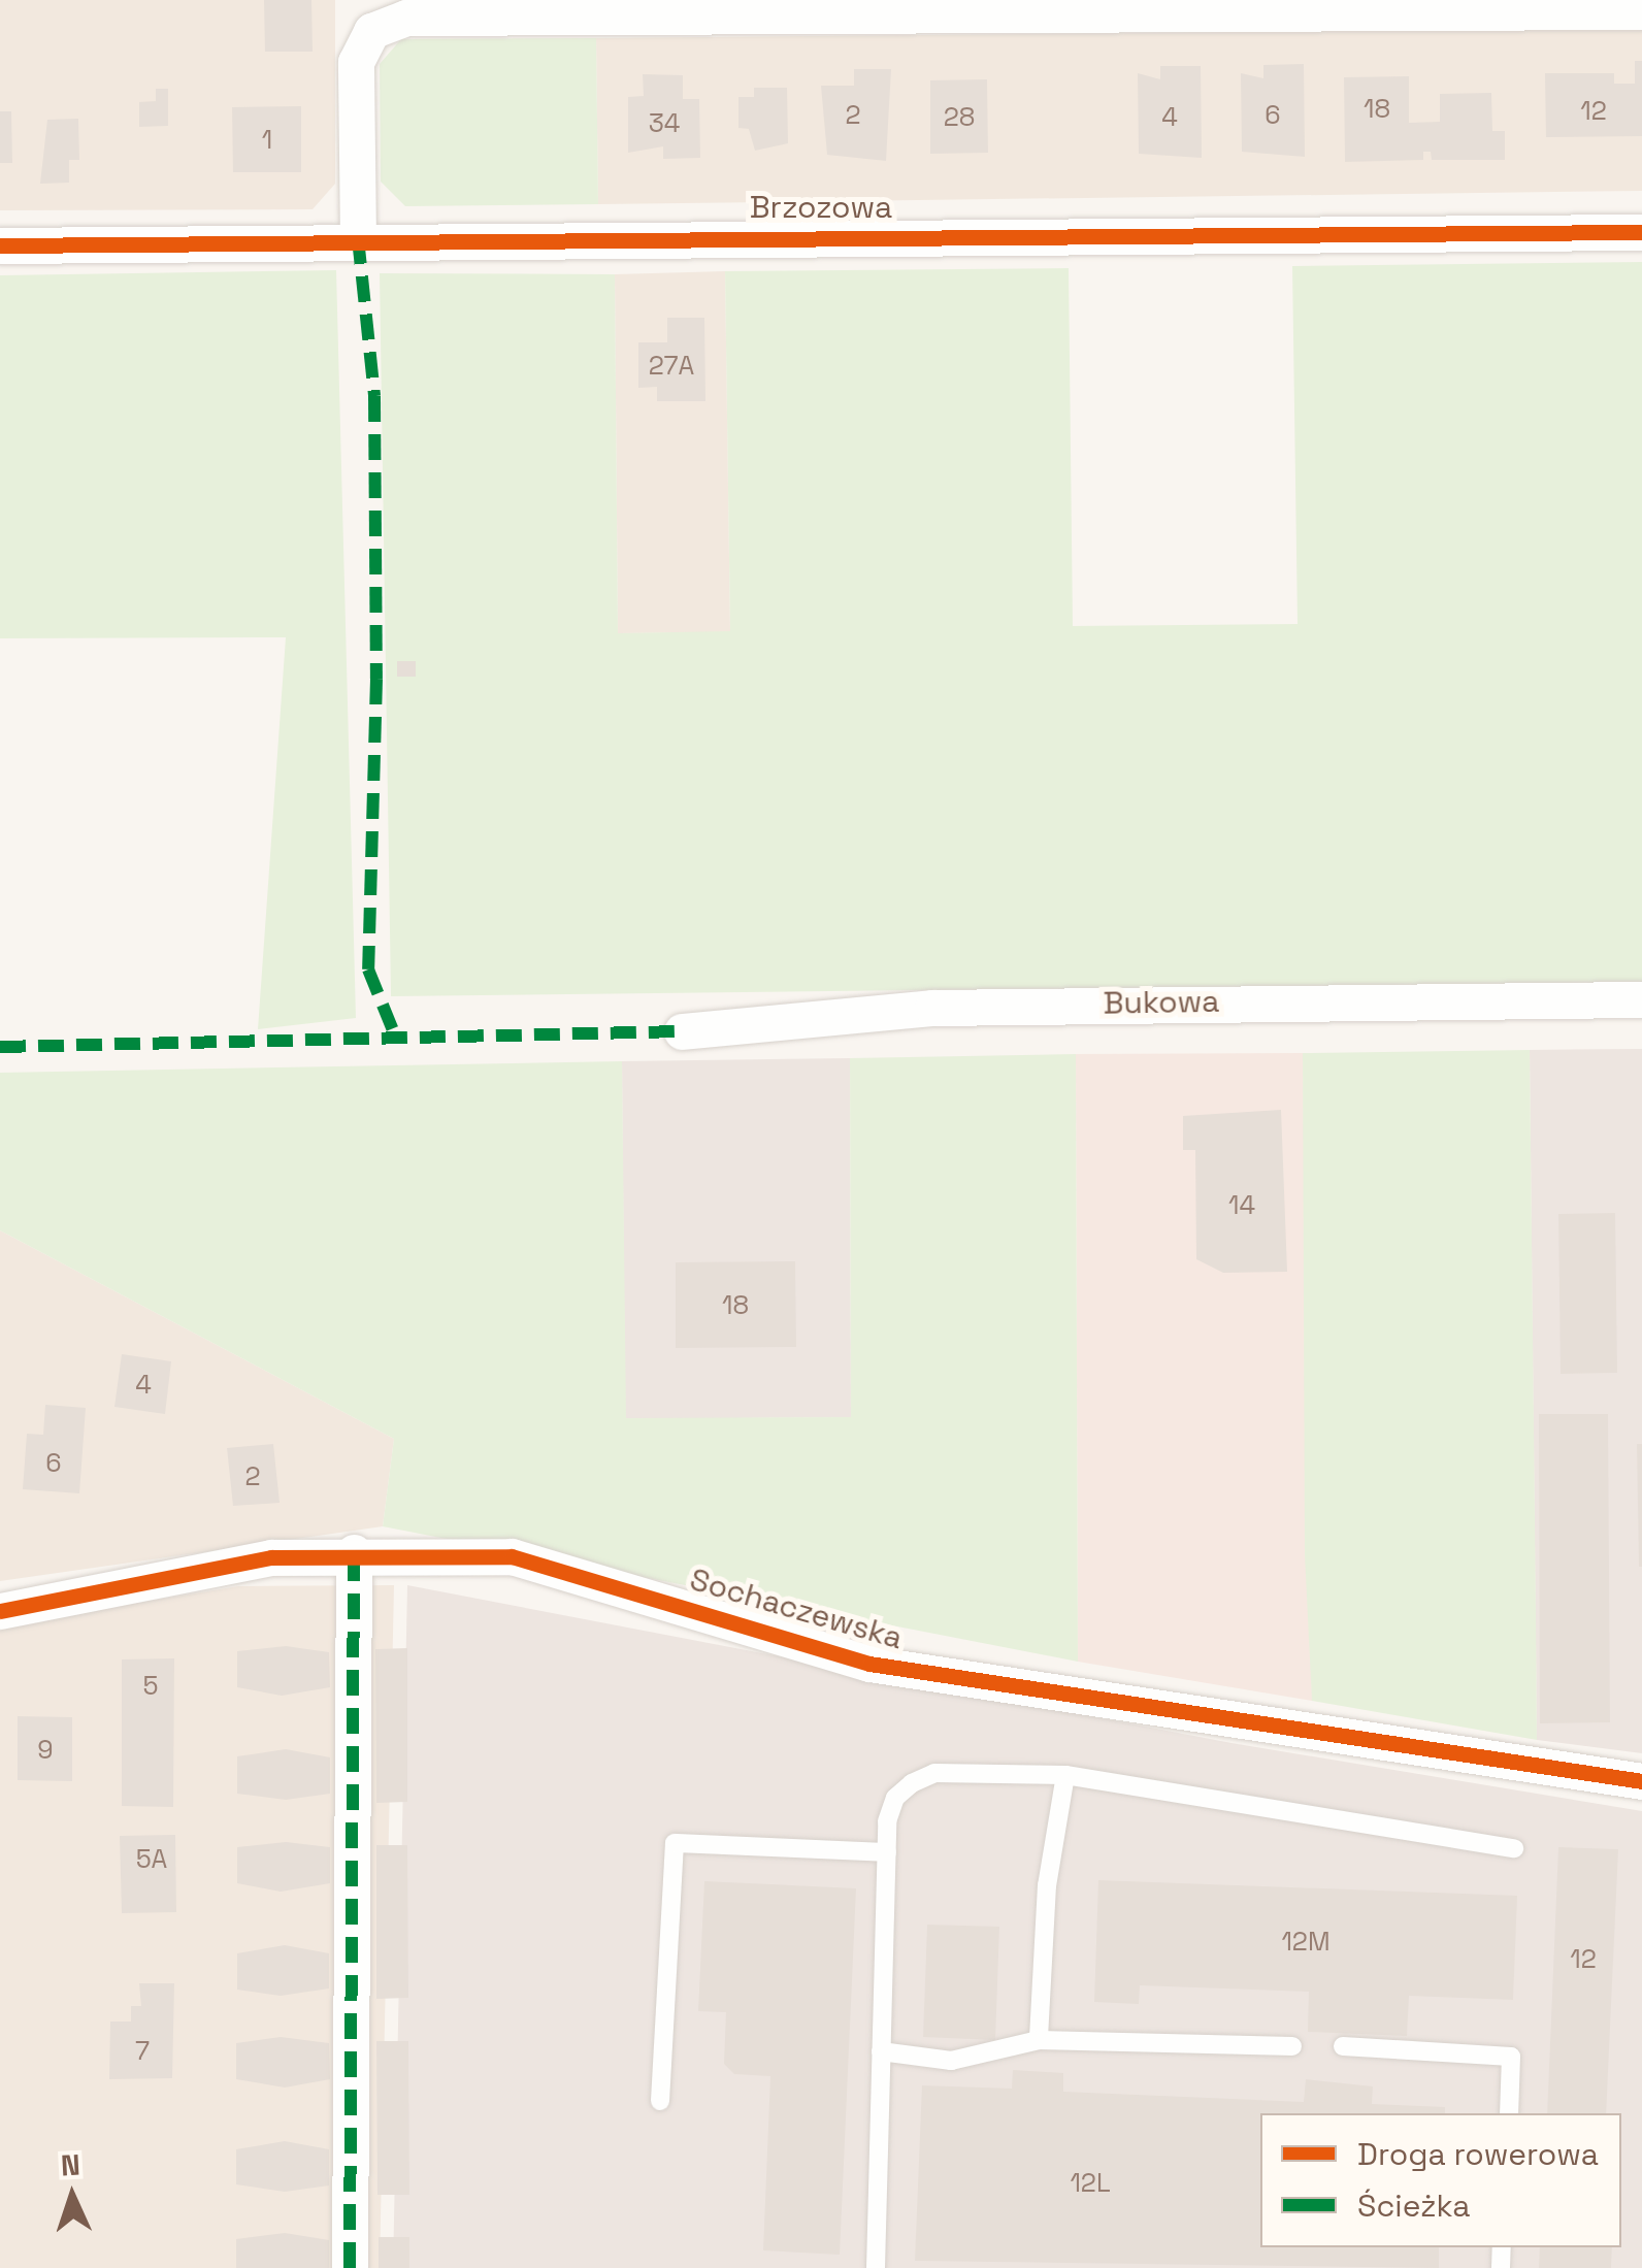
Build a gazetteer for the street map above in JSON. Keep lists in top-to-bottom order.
{
  "streets": {
    "street": ["Brzozowa", "Bukowa", "Sochaczewska"]
  },
  "house_numbers": [
    "18",
    "12",
    "2",
    "6",
    "28",
    "4",
    "34",
    "1",
    "27A",
    "14",
    "18",
    "4",
    "6",
    "2",
    "5",
    "9",
    "5A",
    "12M",
    "12",
    "7",
    "12L"
  ],
  "legend": ["Droga rowerowa", "Ścieżka"],
  "north": "top"
}
